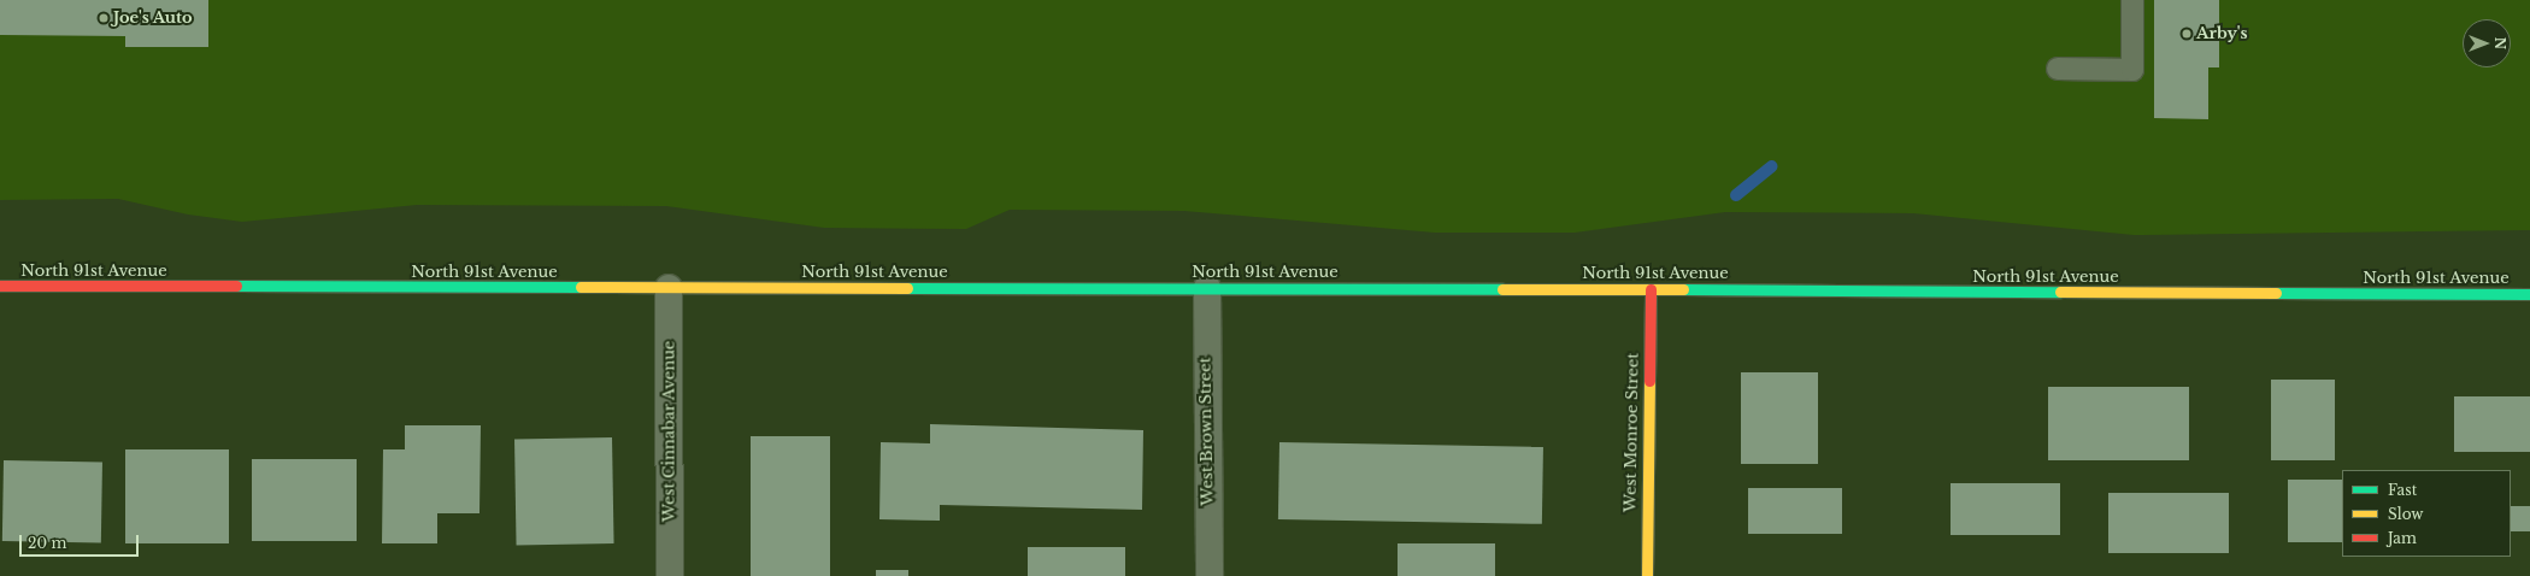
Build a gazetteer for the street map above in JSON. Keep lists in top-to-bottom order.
{
  "streets": {
    "main road": ["North 91st Avenue", "West Monroe Street"],
    "street": ["West Cinnabar Avenue", "West Brown Street"]
  },
  "crossings": [
    ["North 91st Avenue", "West Cinnabar Avenue"],
    ["North 91st Avenue", "West Brown Street"],
    ["North 91st Avenue", "West Monroe Street"]
  ],
  "places": ["Joe's Auto", "Arby's"],
  "legend": ["Fast", "Slow", "Jam"],
  "scale_bar": "20 m",
  "north": "right"
}
